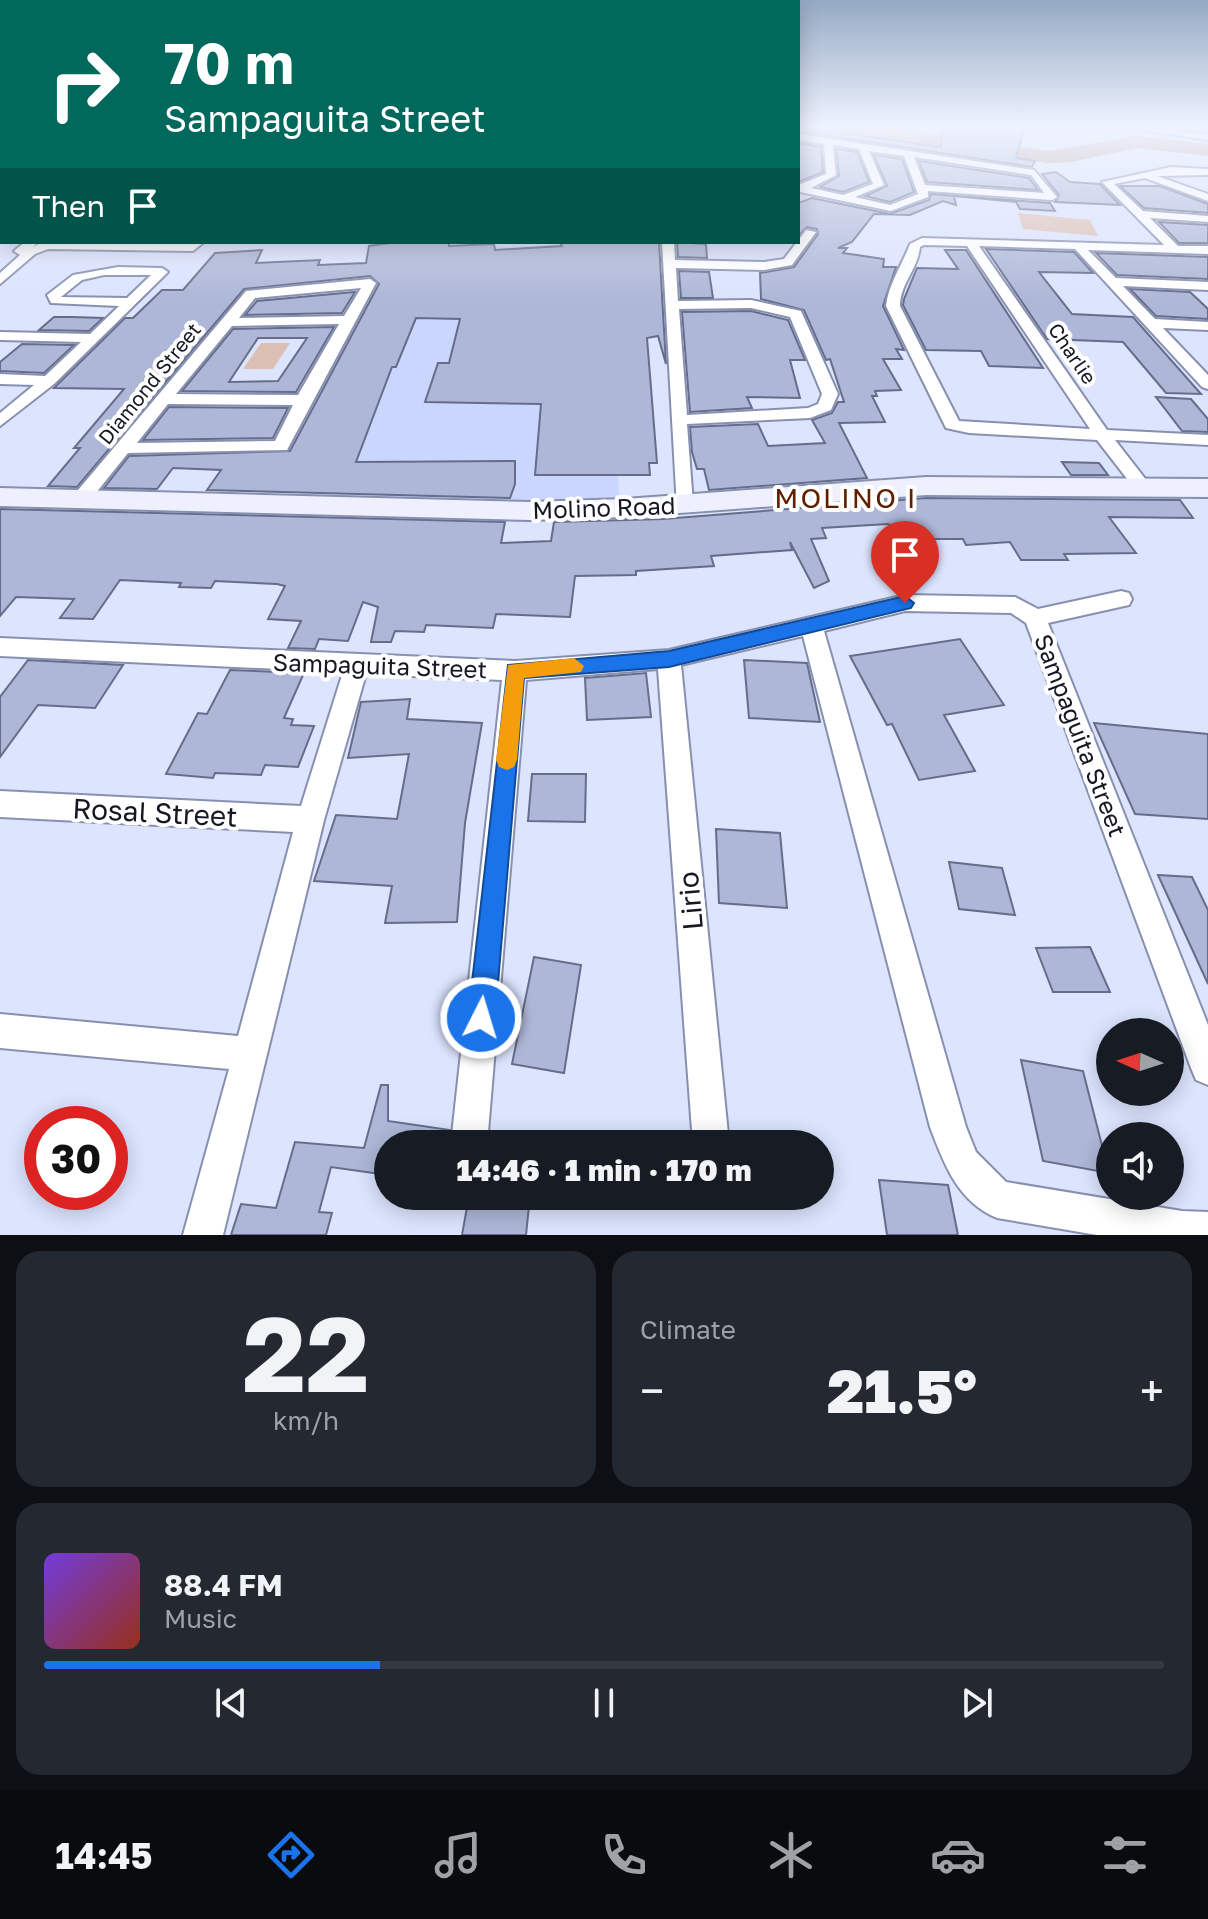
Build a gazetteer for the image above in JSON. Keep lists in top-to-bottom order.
{
  "streets": {
    "main road": ["Molino Road"],
    "street": [
      "Charlie",
      "Diamond Street",
      "Sampaguita Street",
      "Rosal Street",
      "Lirio"
    ]
  },
  "crossings": [
    ["Charlie", "Molino Road"],
    ["Diamond Street", "Molino Road"],
    ["Sampaguita Street", "Lirio"]
  ],
  "districts": ["MOLINO I"],
  "north": "left",
  "page": {
    "turn": ["70 m", "Sampaguita Street"],
    "then": "Then",
    "limit": "30",
    "trip": "14:46 · 1 min · 170 m",
    "tile": [
      ["22", "km/h"],
      "Climate"
    ],
    "heat": ["−", "21.5°", "+"],
    "song": ["88.4 FM", "Music"],
    "tabs": "14:45"
  }
}
